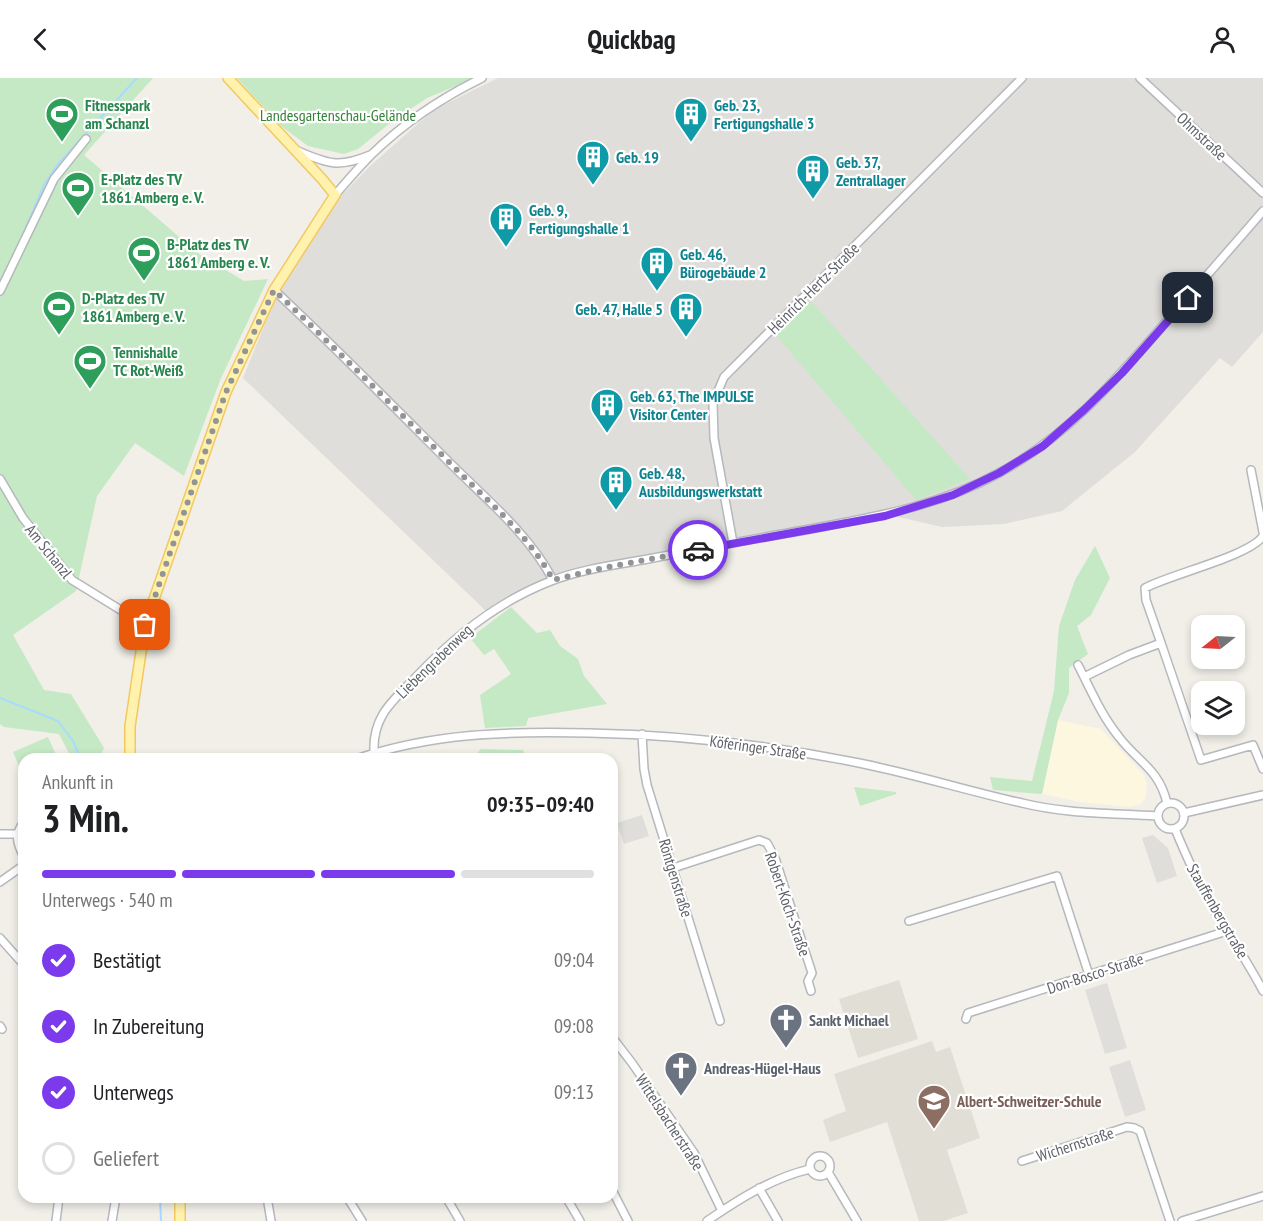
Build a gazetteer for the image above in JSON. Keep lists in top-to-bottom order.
{
  "streets": {
    "street": [
      "Ohmstraße",
      "Heinrich-Hertz-Straße",
      "Am Schanzl",
      "Liebengrabenweg",
      "Köferinger Straße",
      "Röntgenstraße",
      "Robert-Koch-Straße",
      "Stauffenbergstraße",
      "Don-Bosco-Straße",
      "Wittelsbacherstraße",
      "Wichernstraße"
    ]
  },
  "crossings": [
    ["Heinrich-Hertz-Straße", "Liebengrabenweg"],
    ["Liebengrabenweg", "Köferinger Straße"],
    ["Köferinger Straße", "Röntgenstraße"],
    ["Köferinger Straße", "Stauffenbergstraße"],
    ["Röntgenstraße", "Robert-Koch-Straße"],
    ["Stauffenbergstraße", "Don-Bosco-Straße"]
  ],
  "parks": ["Landesgartenschau-Gelände"],
  "places": {
    "sports": [
      "Fitnesspark am Schanzl",
      "E-Platz des TV 1861 Amberg e. V.",
      "B-Platz des TV 1861 Amberg e. V.",
      "D-Platz des TV 1861 Amberg e. V.",
      "Tennishalle TC Rot-Weiß"
    ],
    "building": [
      "Geb. 23, Fertigungshalle 3",
      "Geb. 19",
      "Geb. 37, Zentrallager",
      "Geb. 9, Fertigungshalle 1",
      "Geb. 46, Bürogebäude 2",
      "Geb. 47, Halle 5",
      "Geb. 63, The IMPULSE Visitor Center",
      "Geb. 48, Ausbildungswerkstatt"
    ],
    "church": ["Sankt Michael", "Andreas-Hügel-Haus"],
    "school or university": ["Albert-Schweitzer-Schule"]
  },
  "north": "left",
  "page": {
    "header": "Quickbag",
    "heading": ["3 Min.", "Ankunft in", "09:35–09:40"],
    "bar": "Unterwegs · 540 m",
    "list": [
      ["Bestätigt", "09:04"],
      ["In Zubereitung", "09:08"],
      ["Unterwegs", "09:13"],
      "Geliefert"
    ]
  }
}
